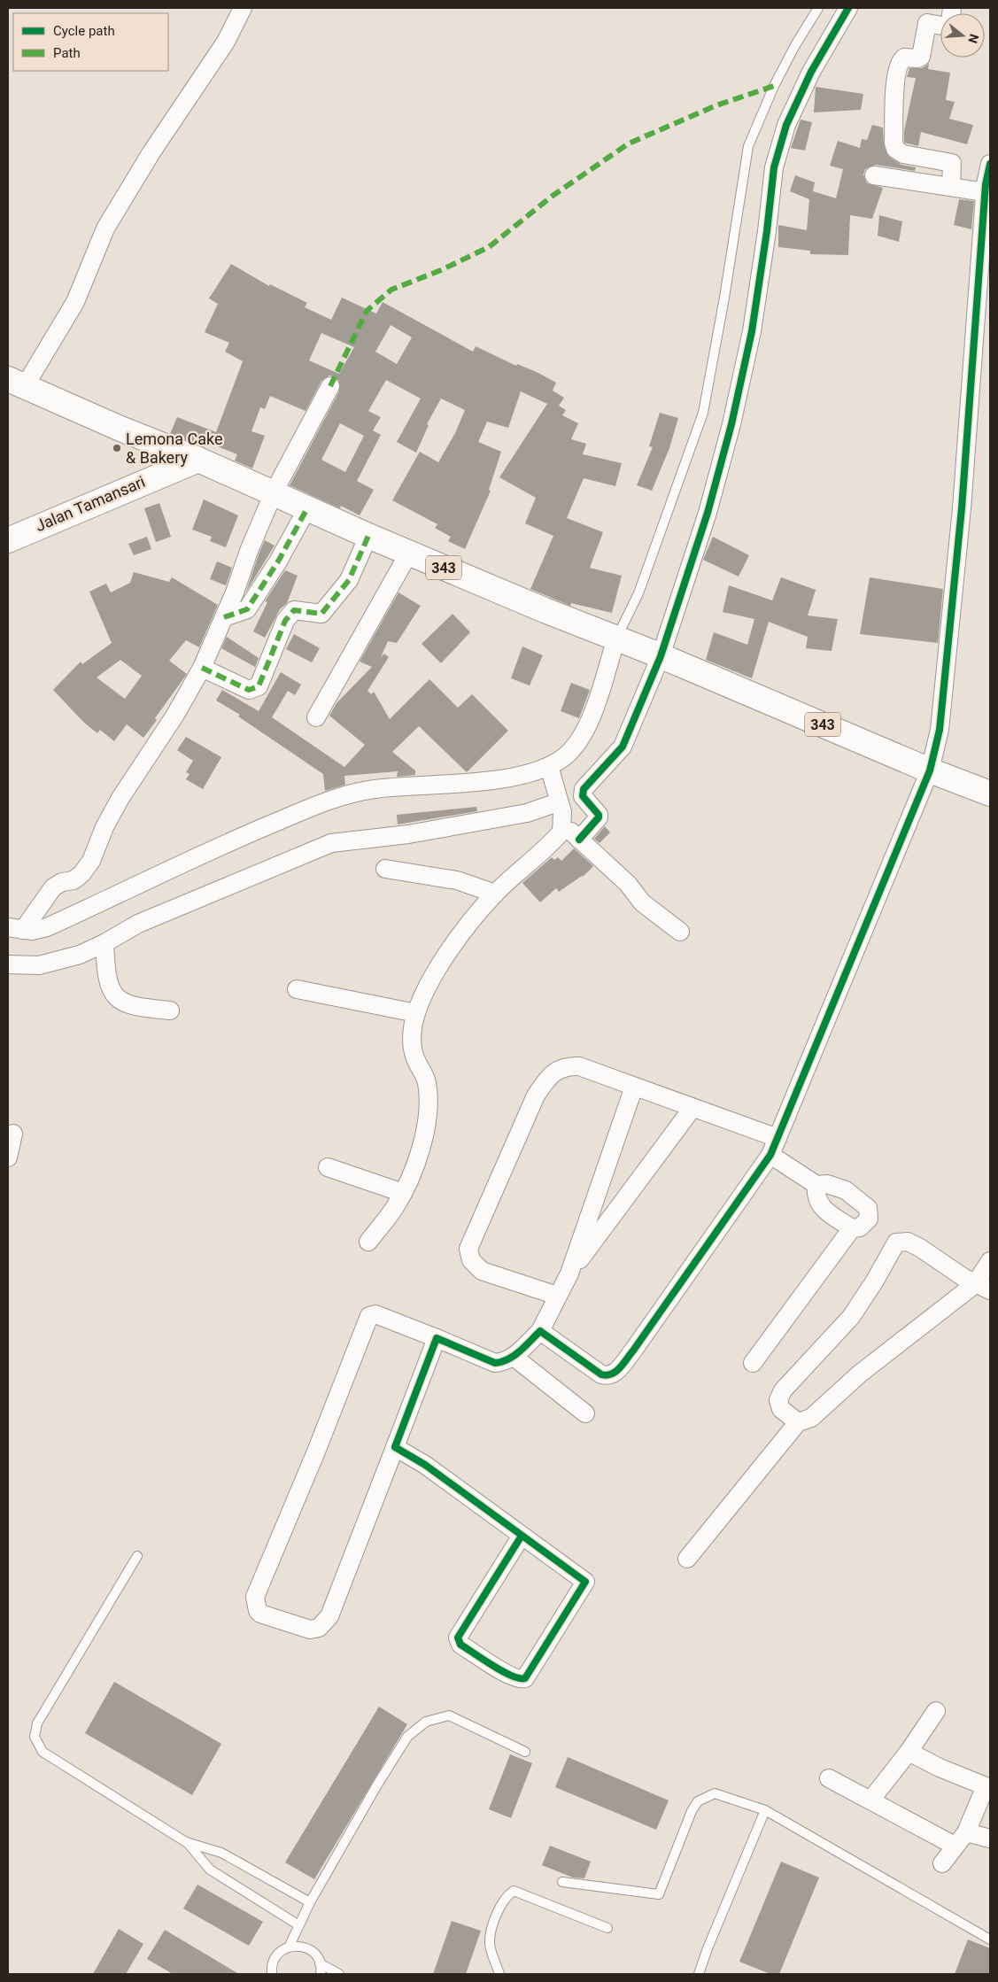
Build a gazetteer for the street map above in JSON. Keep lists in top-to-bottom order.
{
  "streets": {
    "main road": ["Jalan Tamansari", "343"]
  },
  "crossings": [
    ["Jalan Tamansari", "343"]
  ],
  "places": ["Lemona Cake & Bakery"],
  "legend": ["Cycle path", "Path"],
  "north": "right"
}
